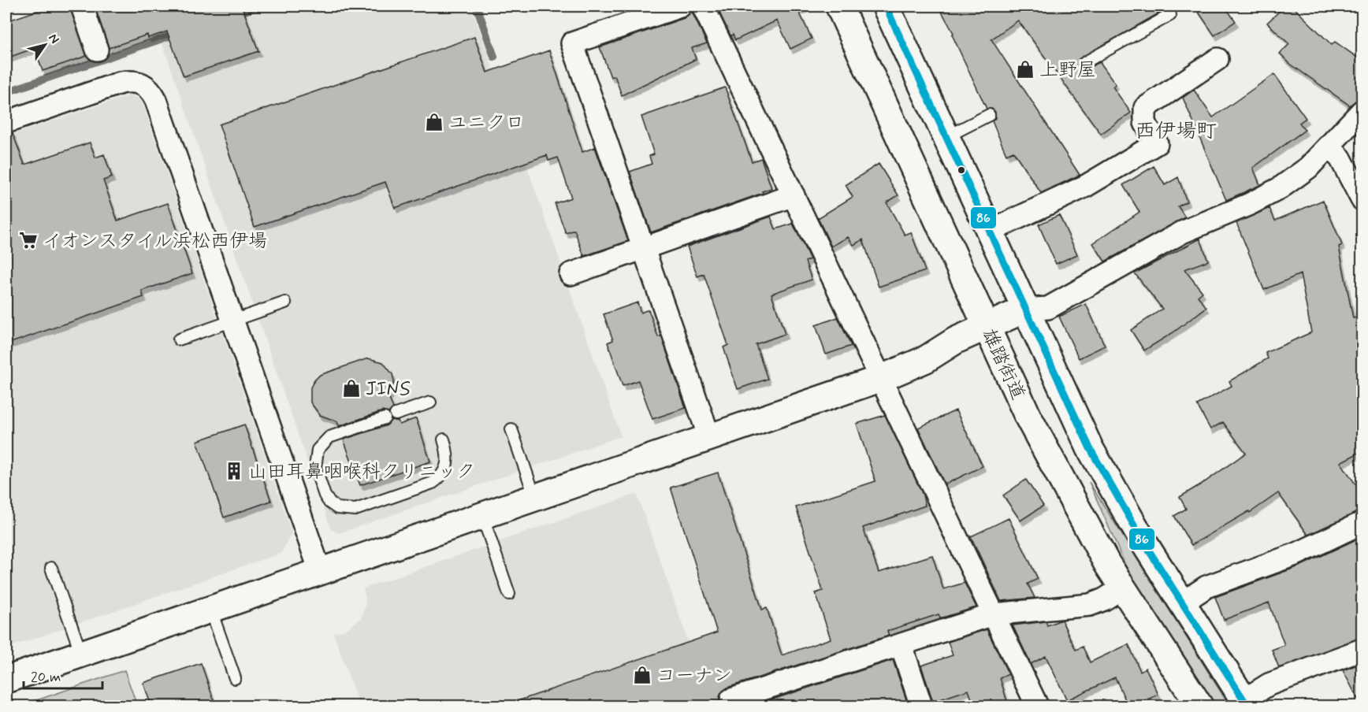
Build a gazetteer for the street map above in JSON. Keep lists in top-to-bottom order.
{
  "streets": {
    "main road": ["雄踏街道"]
  },
  "districts": ["西伊場町"],
  "places": {
    "shop": [
      "上野屋",
      "ユニクロ",
      "JINS",
      "コーナン"
    ],
    "supermarket": ["イオンスタイル浜松西伊場"],
    "building": ["山田耳鼻咽喉科クリニック"]
  },
  "lines": ["transit line 86"],
  "scale_bar": "20 m",
  "north": "top right"
}
